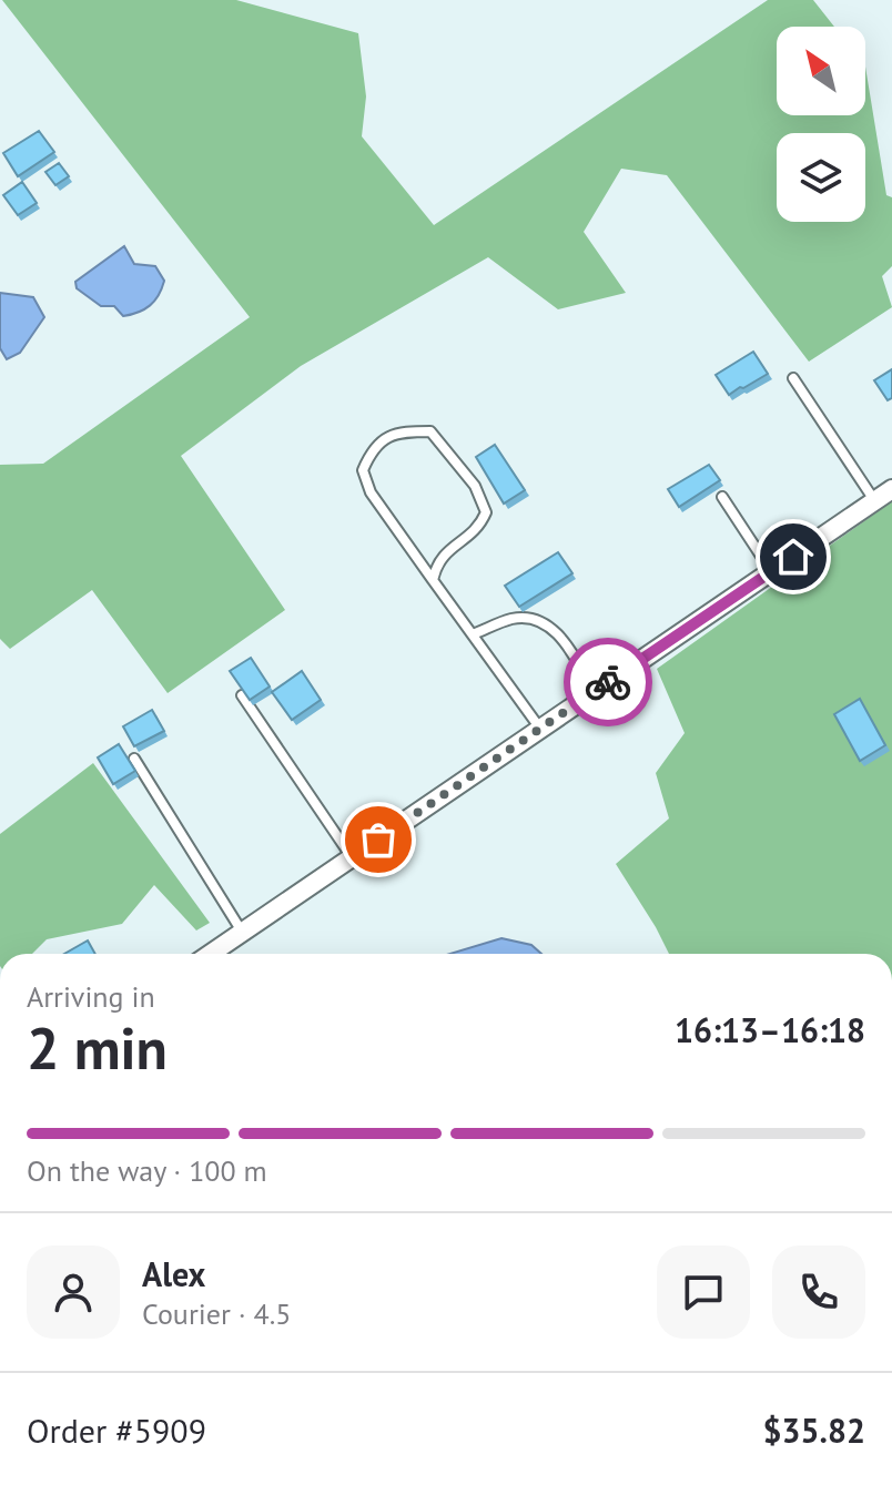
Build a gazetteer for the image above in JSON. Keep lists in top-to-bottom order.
{
  "north": "top left",
  "page": {
    "heading": ["2 min", "Arriving in", "16:13–16:18"],
    "panel": [
      "Alex",
      "Courier · 4.5",
      "Order #5909",
      "$35.82"
    ],
    "bar": "On the way · 100 m"
  }
}
